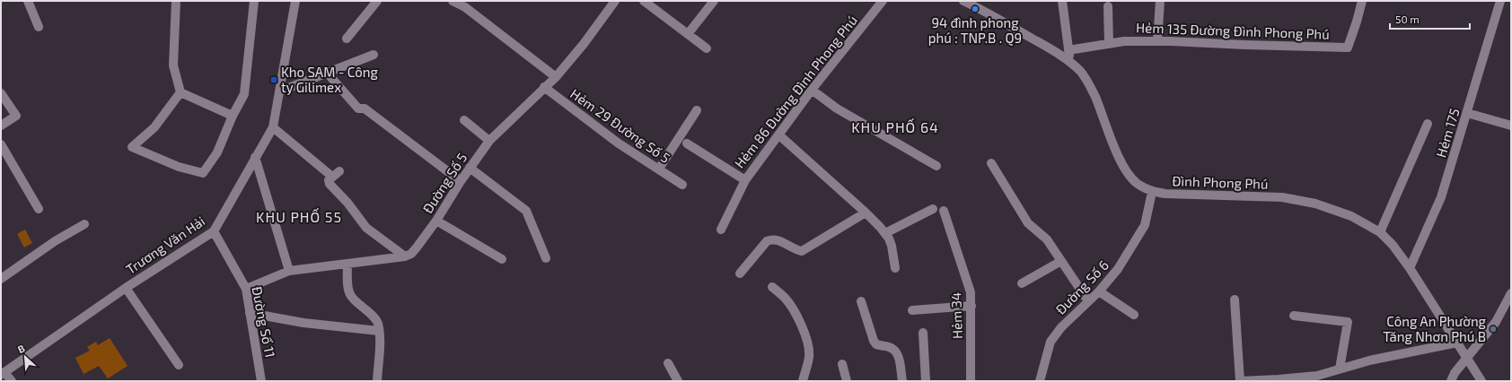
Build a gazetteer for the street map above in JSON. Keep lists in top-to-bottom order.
{
  "streets": {
    "street": [
      "Hẻm 135 Đường Đình Phong Phú",
      "Hẻm 86 Đường Đình Phong Phú",
      "Hẻm 29 Đường Số 5",
      "Hẻm 175",
      "Đình Phong Phú",
      "Đường Số 5",
      "Trương Văn Hải",
      "Đường Số 6",
      "Hẻm 34",
      "Đường Số 11"
    ]
  },
  "crossings": [
    ["Hẻm 29 Đường Số 5", "Đường Số 5"],
    ["Hẻm 175", "Đình Phong Phú"],
    ["Đình Phong Phú", "Đường Số 6"],
    ["Trương Văn Hải", "Đường Số 11"]
  ],
  "districts": ["KHU PHỐ 64", "KHU PHỐ 55"],
  "places": {
    "other": ["94 đình phong phú : TNP.B . Q9", "Công An Phường Tăng Nhơn Phú B"],
    "transit": ["Kho SAM - Công ty Gilimex"]
  },
  "scale_bar": "50 m",
  "north": "top left"
}
